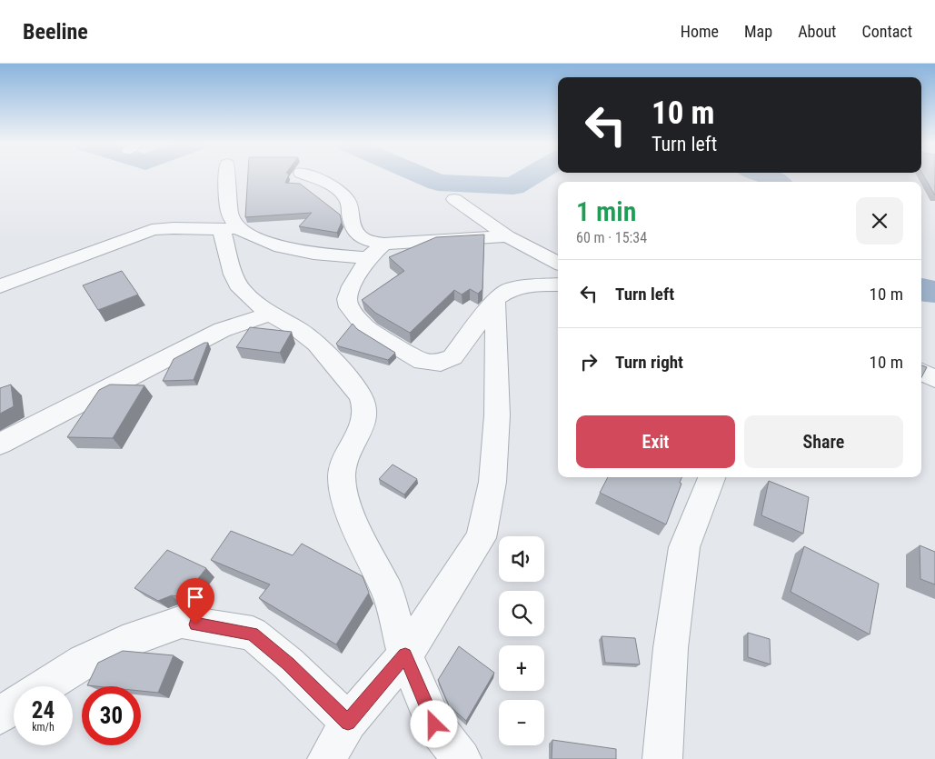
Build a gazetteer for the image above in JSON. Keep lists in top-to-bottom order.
{
  "page": {
    "header": "Beeline",
    "nav": [
      "Home",
      "Map",
      "About",
      "Contact"
    ],
    "turn": ["10 m", "Turn left"],
    "heading": ["1 min", "60 m · 15:34"],
    "list": [
      {
        "name": "Turn left",
        "value": "10 m"
      },
      {
        "name": "Turn right",
        "value": "10 m"
      }
    ],
    "buttons": ["Exit", "Share"],
    "map_buttons": ["+", "−"],
    "speed": "24 km/h",
    "limit": "30"
  }
}
